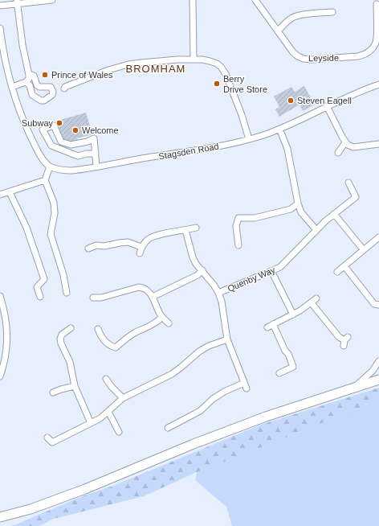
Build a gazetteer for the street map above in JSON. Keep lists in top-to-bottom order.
{
  "streets": {
    "street": ["Leyside", "Stagsden Road", "Quenby Way"]
  },
  "districts": ["BROMHAM"],
  "places": [
    "Prince of Wales",
    "Berry Drive Store",
    "Steven Eagell",
    "Subway",
    "Welcome"
  ]
}
